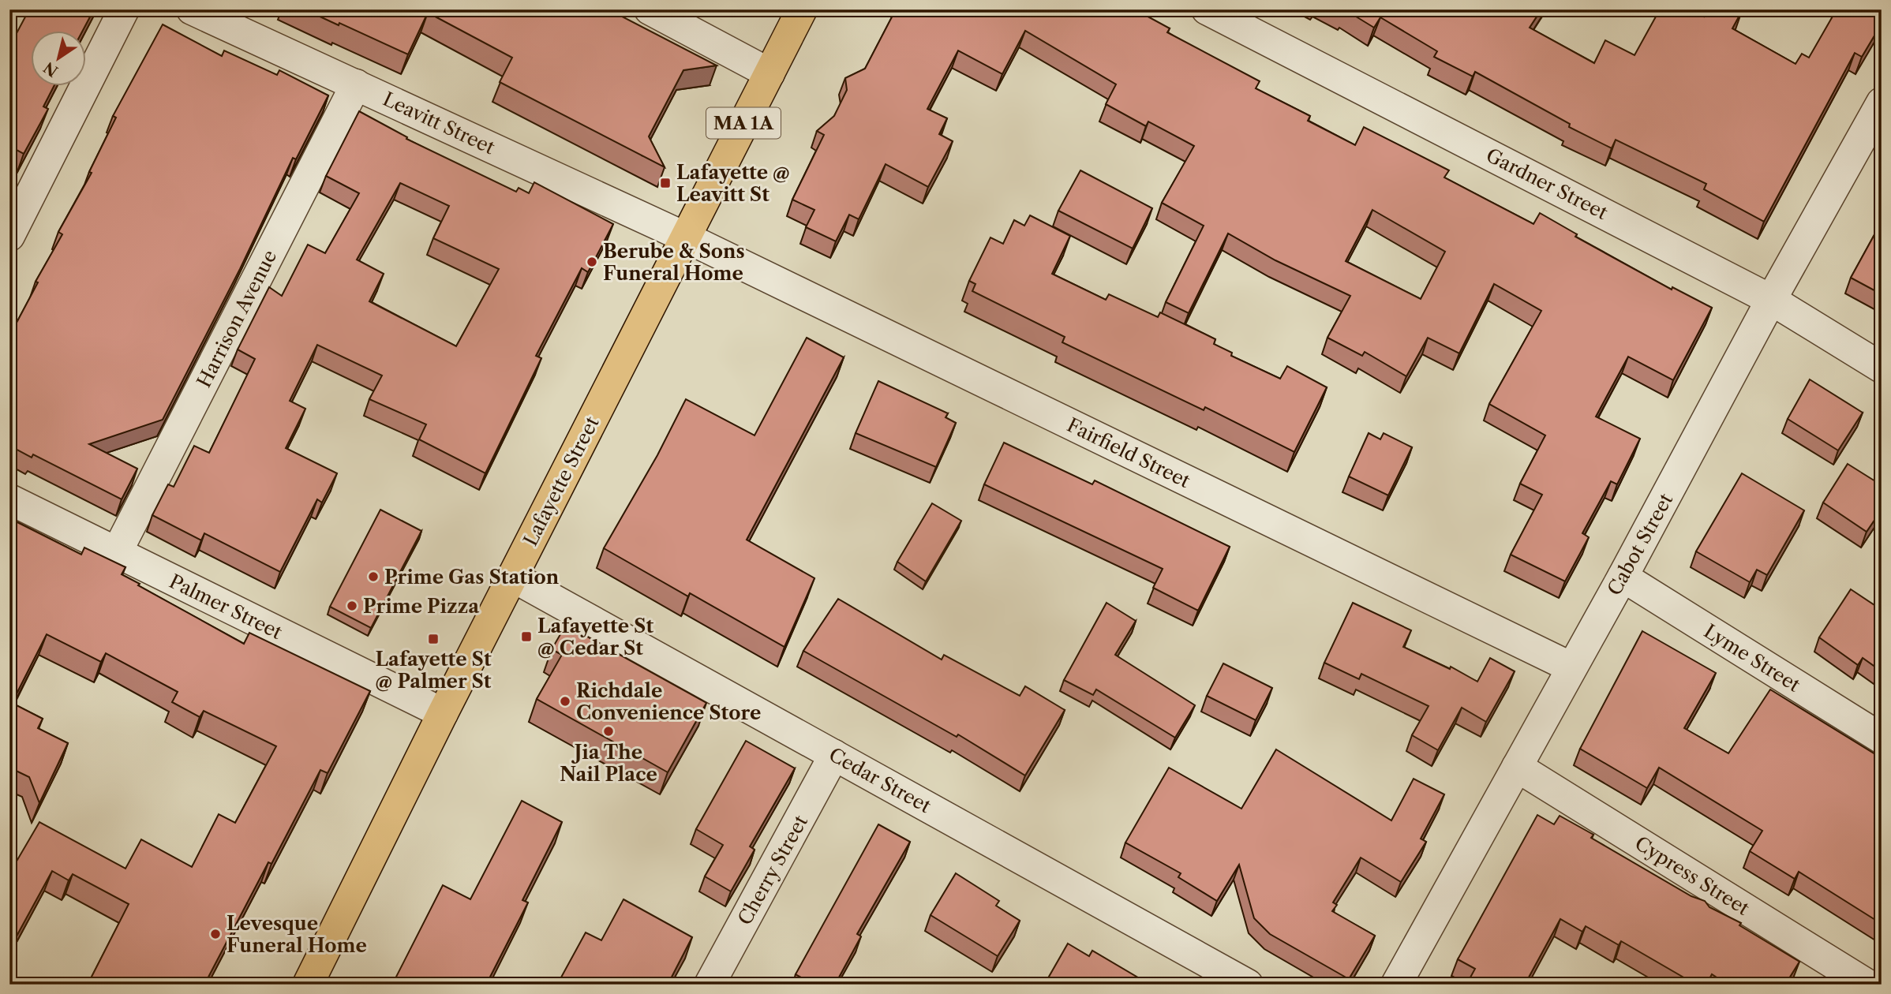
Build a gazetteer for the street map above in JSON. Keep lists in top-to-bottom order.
{
  "streets": {
    "highway": ["MA 1A", "Lafayette Street"],
    "street": [
      "Leavitt Street",
      "Gardner Street",
      "Harrison Avenue",
      "Fairfield Street",
      "Cabot Street",
      "Palmer Street",
      "Lyme Street",
      "Cedar Street",
      "Cherry Street",
      "Cypress Street"
    ]
  },
  "crossings": [
    ["Leavitt Street", "Harrison Avenue"],
    ["Leavitt Street", "Fairfield Street"],
    ["Leavitt Street", "Lafayette Street"],
    ["Gardner Street", "Cabot Street"],
    ["Harrison Avenue", "Palmer Street"],
    ["Fairfield Street", "Lafayette Street"],
    ["Fairfield Street", "Cabot Street"],
    ["Lafayette Street", "Palmer Street"],
    ["Lafayette Street", "Cedar Street"],
    ["Cabot Street", "Lyme Street"],
    ["Cabot Street", "Cypress Street"],
    ["Cedar Street", "Cherry Street"]
  ],
  "places": {
    "transit": ["Lafayette @ Leavitt St", "Lafayette St @ Cedar St", "Lafayette St @ Palmer St"],
    "other": [
      "Berube & Sons Funeral Home",
      "Prime Gas Station",
      "Prime Pizza",
      "Richdale Convenience Store",
      "Jia The Nail Place",
      "Levesque Funeral Home"
    ]
  },
  "north": "bottom left"
}
